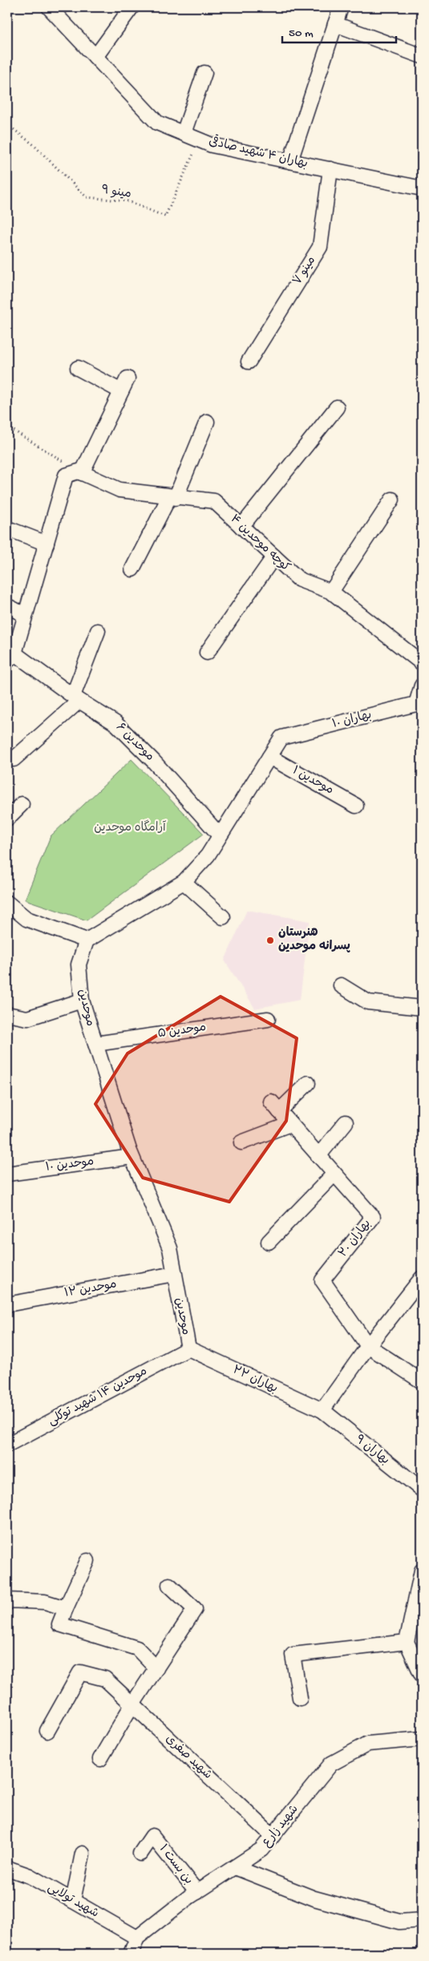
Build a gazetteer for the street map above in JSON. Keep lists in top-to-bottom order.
{
  "streets": {
    "street": [
      "بهاران ۴ شهید صادقی",
      "مینو ۷",
      "کوچه موحدین ۴",
      "بهاران ۱۰",
      "موحدین ۶",
      "موحدین ۱",
      "موحدین",
      "موحدین ۵",
      "موحدین ۱۰",
      "بهاران ۲۰",
      "موحدین ۱۲",
      "بهاران ۲۲",
      "موحدین ۱۴ شهید توکلی",
      "بهاران ۹",
      "شهید صفری",
      "شهید زارع",
      "بن بست ۱",
      "شهید تولایی"
    ],
    "path": ["مینو ۹"]
  },
  "crossings": [
    ["بهاران ۴ شهید صادقی", "مینو ۹"],
    ["بهاران ۴ شهید صادقی", "مینو ۷"],
    ["بهاران ۱۰", "موحدین ۱"],
    ["موحدین", "موحدین ۵"],
    ["موحدین", "موحدین ۱۰"],
    ["موحدین", "موحدین ۱۲"],
    ["موحدین", "بهاران ۲۲"],
    ["موحدین", "موحدین ۱۴ شهید توکلی"],
    ["بهاران ۲۲", "موحدین ۱۴ شهید توکلی"],
    ["بهاران ۲۲", "بهاران ۹"],
    ["شهید صفری", "شهید زارع"],
    ["شهید زارع", "بن بست ۱"],
    ["شهید زارع", "شهید تولایی"]
  ],
  "parks": ["آرامگاه موحدین"],
  "places": ["هنرستان پسرانه موحدین"],
  "scale_bar": "50 m"
}
